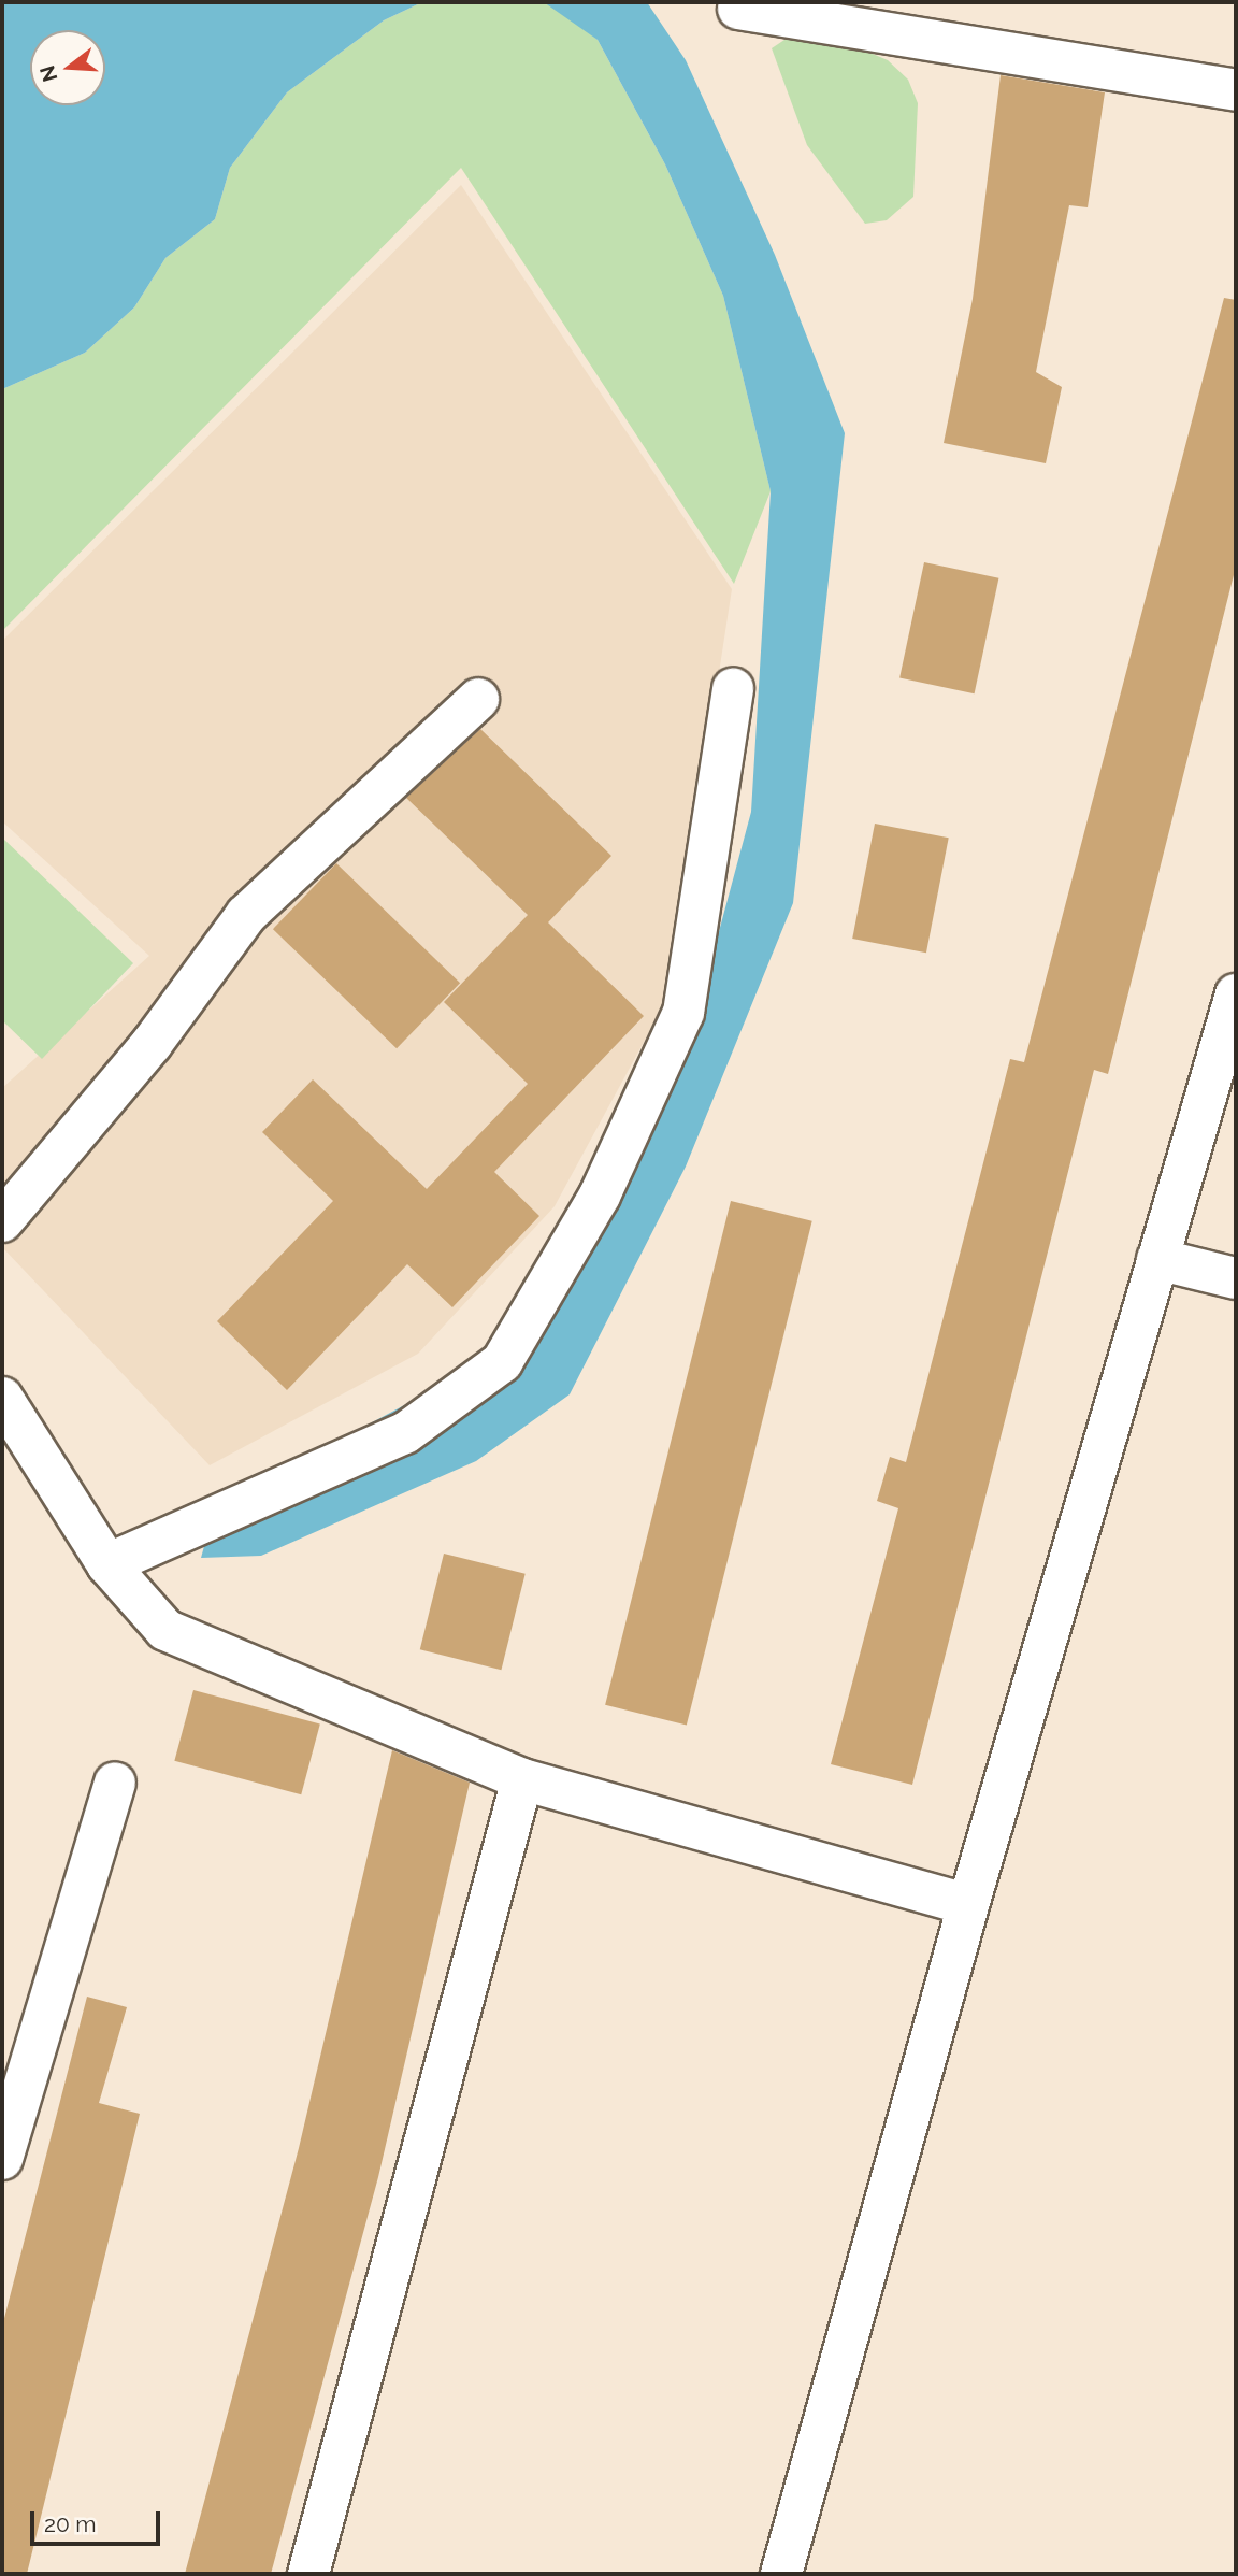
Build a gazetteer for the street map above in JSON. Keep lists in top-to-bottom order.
{
  "scale_bar": "20 m",
  "north": "left"
}
